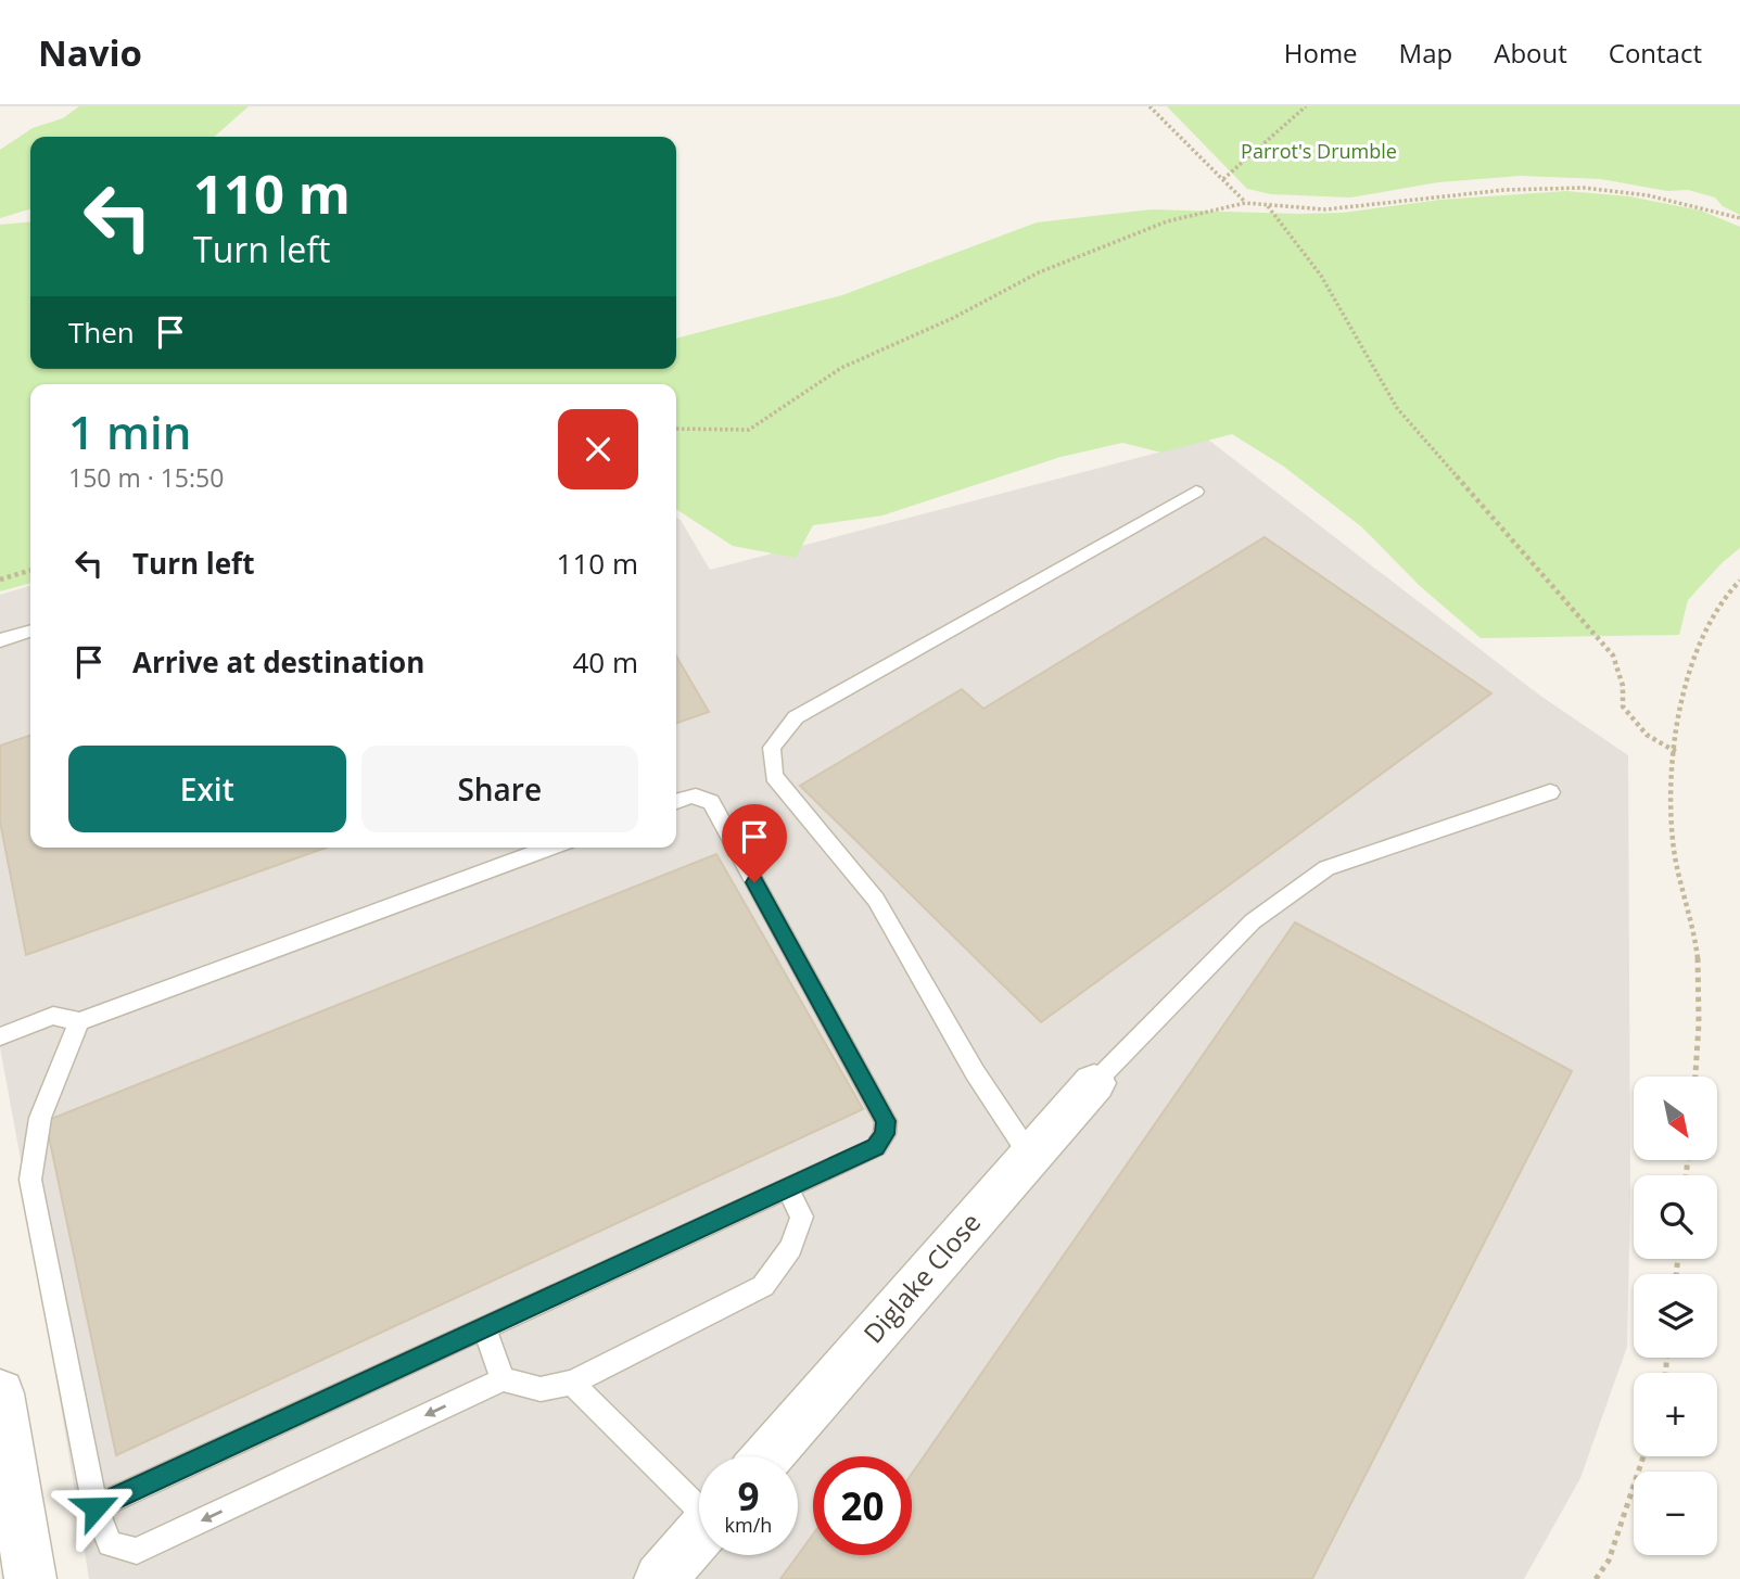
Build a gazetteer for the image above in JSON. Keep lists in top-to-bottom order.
{
  "streets": {
    "street": ["Diglake Close"]
  },
  "parks": ["Parrot's Drumble"],
  "north": "bottom right",
  "page": {
    "header": "Navio",
    "nav": [
      "Home",
      "Map",
      "About",
      "Contact"
    ],
    "turn": ["110 m", "Turn left"],
    "then": "Then",
    "heading": ["1 min", "150 m · 15:50"],
    "list": [
      {
        "name": "Turn left",
        "value": "110 m"
      },
      {
        "name": "Arrive at destination",
        "value": "40 m"
      }
    ],
    "buttons": ["Exit", "Share"],
    "map_buttons": ["+", "−"],
    "speed": "9 km/h",
    "limit": "20"
  }
}
